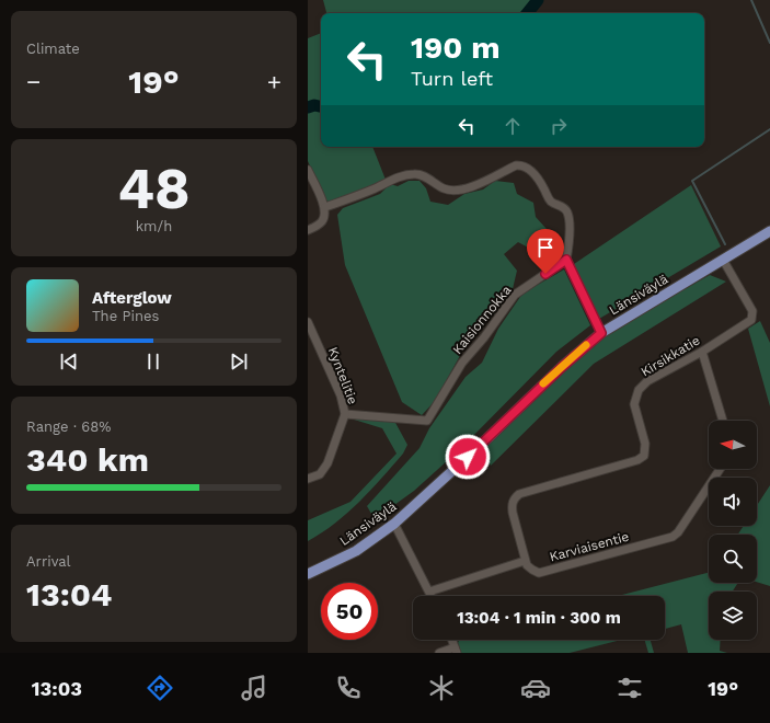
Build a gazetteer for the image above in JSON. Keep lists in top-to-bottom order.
{
  "streets": {
    "main road": ["Länsiväylä"],
    "street": [
      "Kaisionnokka",
      "Kirsikkatie",
      "Kyntelitie",
      "Karviaisentie"
    ]
  },
  "crossings": [
    ["Länsiväylä", "Kirsikkatie"],
    ["Kaisionnokka", "Kyntelitie"],
    ["Kirsikkatie", "Karviaisentie"]
  ],
  "north": "left",
  "page": {
    "tile": [
      "Climate",
      ["48", "km/h"],
      ["Range · 68%", "340 km"],
      ["Arrival", "13:04"]
    ],
    "turn": ["190 m", "Turn left"],
    "heat": ["−", "19°", "+"],
    "song": ["Afterglow", "The Pines"],
    "limit": "50",
    "trip": "13:04 · 1 min · 300 m",
    "tabs": ["13:03", "19°"]
  }
}
